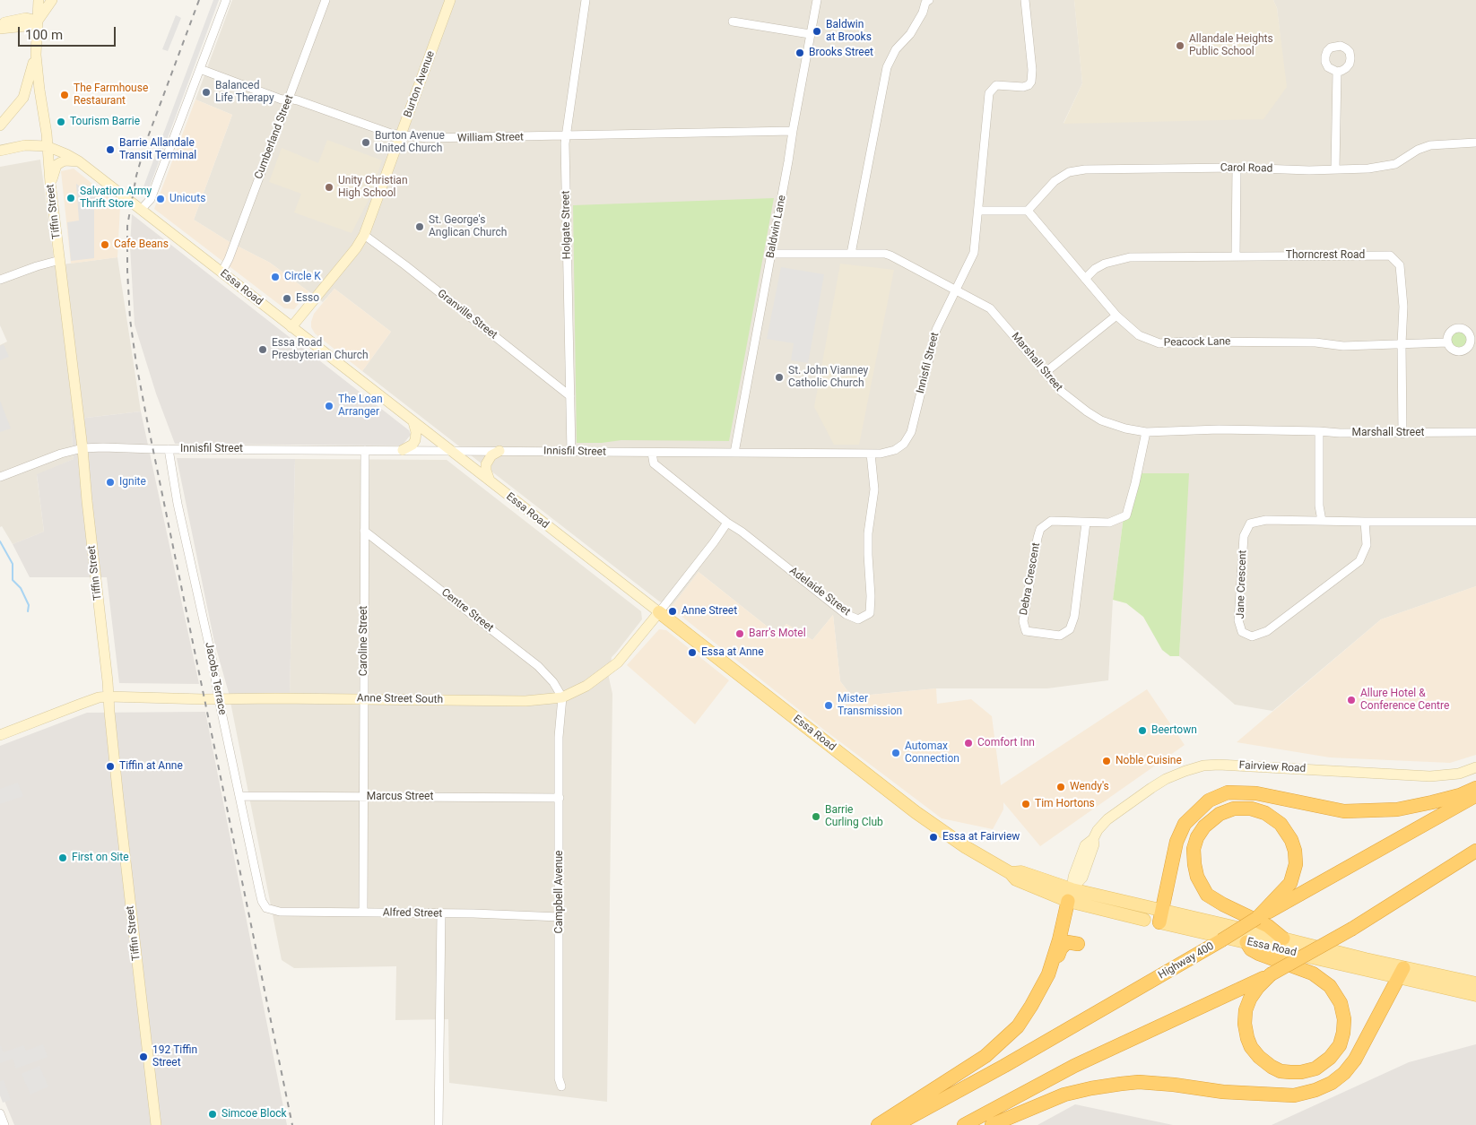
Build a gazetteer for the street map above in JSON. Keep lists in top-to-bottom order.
{
  "streets": {
    "highway": ["Highway 400"],
    "main road": ["Essa Road"],
    "street": [
      "Burton Avenue",
      "Cumberland Street",
      "William Street",
      "Carol Road",
      "Tiffin Street",
      "Holgate Street",
      "Baldwin Lane",
      "Thorncrest Road",
      "Granville Street",
      "Peacock Lane",
      "Marshall Street",
      "Innisfil Street",
      "Debra Crescent",
      "Jane Crescent",
      "Adelaide Street",
      "Centre Street",
      "Caroline Street",
      "Jacobs Terrace",
      "Anne Street South",
      "Fairview Road",
      "Marcus Street",
      "Campbell Avenue",
      "Alfred Street"
    ]
  },
  "crossings": [
    ["Burton Avenue", "William Street"],
    ["Burton Avenue", "Essa Road"],
    ["Burton Avenue", "Granville Street"],
    ["Cumberland Street", "William Street"],
    ["Cumberland Street", "Essa Road"],
    ["William Street", "Holgate Street"],
    ["William Street", "Baldwin Lane"],
    ["Carol Road", "Peacock Lane"],
    ["Tiffin Street", "Essa Road"],
    ["Tiffin Street", "Innisfil Street"],
    ["Tiffin Street", "Anne Street South"],
    ["Holgate Street", "Granville Street"],
    ["Holgate Street", "Innisfil Street"],
    ["Baldwin Lane", "Marshall Street"],
    ["Baldwin Lane", "Innisfil Street"],
    ["Thorncrest Road", "Peacock Lane"],
    ["Thorncrest Road", "Marshall Street"],
    ["Essa Road", "Innisfil Street"],
    ["Essa Road", "Anne Street South"],
    ["Essa Road", "Fairview Road"],
    ["Marshall Street", "Innisfil Street"],
    ["Marshall Street", "Debra Crescent"],
    ["Innisfil Street", "Adelaide Street"],
    ["Innisfil Street", "Caroline Street"],
    ["Innisfil Street", "Jacobs Terrace"],
    ["Adelaide Street", "Anne Street South"],
    ["Centre Street", "Caroline Street"],
    ["Centre Street", "Anne Street South"],
    ["Centre Street", "Campbell Avenue"],
    ["Caroline Street", "Anne Street South"],
    ["Caroline Street", "Marcus Street"],
    ["Caroline Street", "Alfred Street"],
    ["Jacobs Terrace", "Anne Street South"],
    ["Jacobs Terrace", "Marcus Street"],
    ["Jacobs Terrace", "Alfred Street"],
    ["Anne Street South", "Campbell Avenue"],
    ["Marcus Street", "Campbell Avenue"],
    ["Campbell Avenue", "Alfred Street"]
  ],
  "places": [
    "Baldwin at Brooks",
    "Allandale Heights Public School",
    "Brooks Street",
    "Balanced Life Therapy",
    "The Farmhouse Restaurant",
    "Tourism Barrie",
    "Burton Avenue United Church",
    "Barrie Allandale Transit Terminal",
    "Unity Christian High School",
    "Salvation Army Thrift Store",
    "Unicuts",
    "St. George's Anglican Church",
    "Cafe Beans",
    "Circle K",
    "Esso",
    "Essa Road Presbyterian Church",
    "St. John Vianney Catholic Church",
    "The Loan Arranger",
    "Ignite",
    "Anne Street",
    "Barr's Motel",
    "Essa at Anne",
    "Allure Hotel & Conference Centre",
    "Mister Transmission",
    "Beertown",
    "Comfort Inn",
    "Automax Connection",
    "Noble Cuisine",
    "Tiffin at Anne",
    "Wendy's",
    "Tim Hortons",
    "Barrie Curling Club",
    "Essa at Fairview",
    "First on Site",
    "192 Tiffin Street",
    "Simcoe Block"
  ],
  "scale_bar": "100 m"
}
